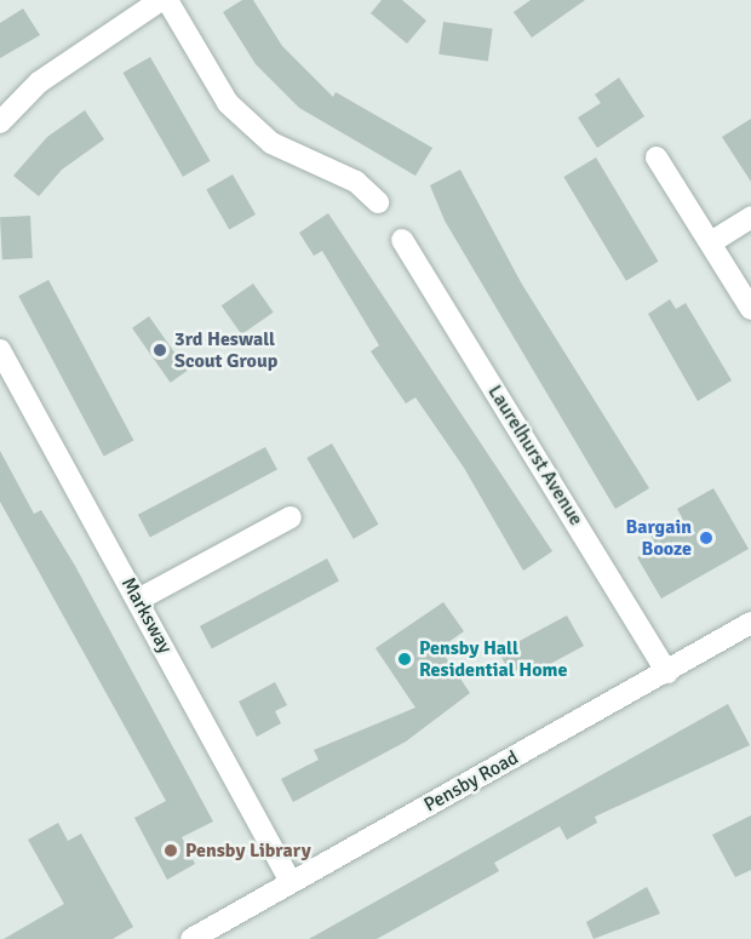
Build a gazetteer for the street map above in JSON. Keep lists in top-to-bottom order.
{
  "streets": {
    "street": ["Laurelhurst Avenue", "Marksway", "Pensby Road"]
  },
  "crossings": [
    ["Laurelhurst Avenue", "Pensby Road"],
    ["Marksway", "Pensby Road"]
  ],
  "places": [
    "3rd Heswall Scout Group",
    "Bargain Booze",
    "Pensby Hall Residential Home",
    "Pensby Library"
  ]
}
